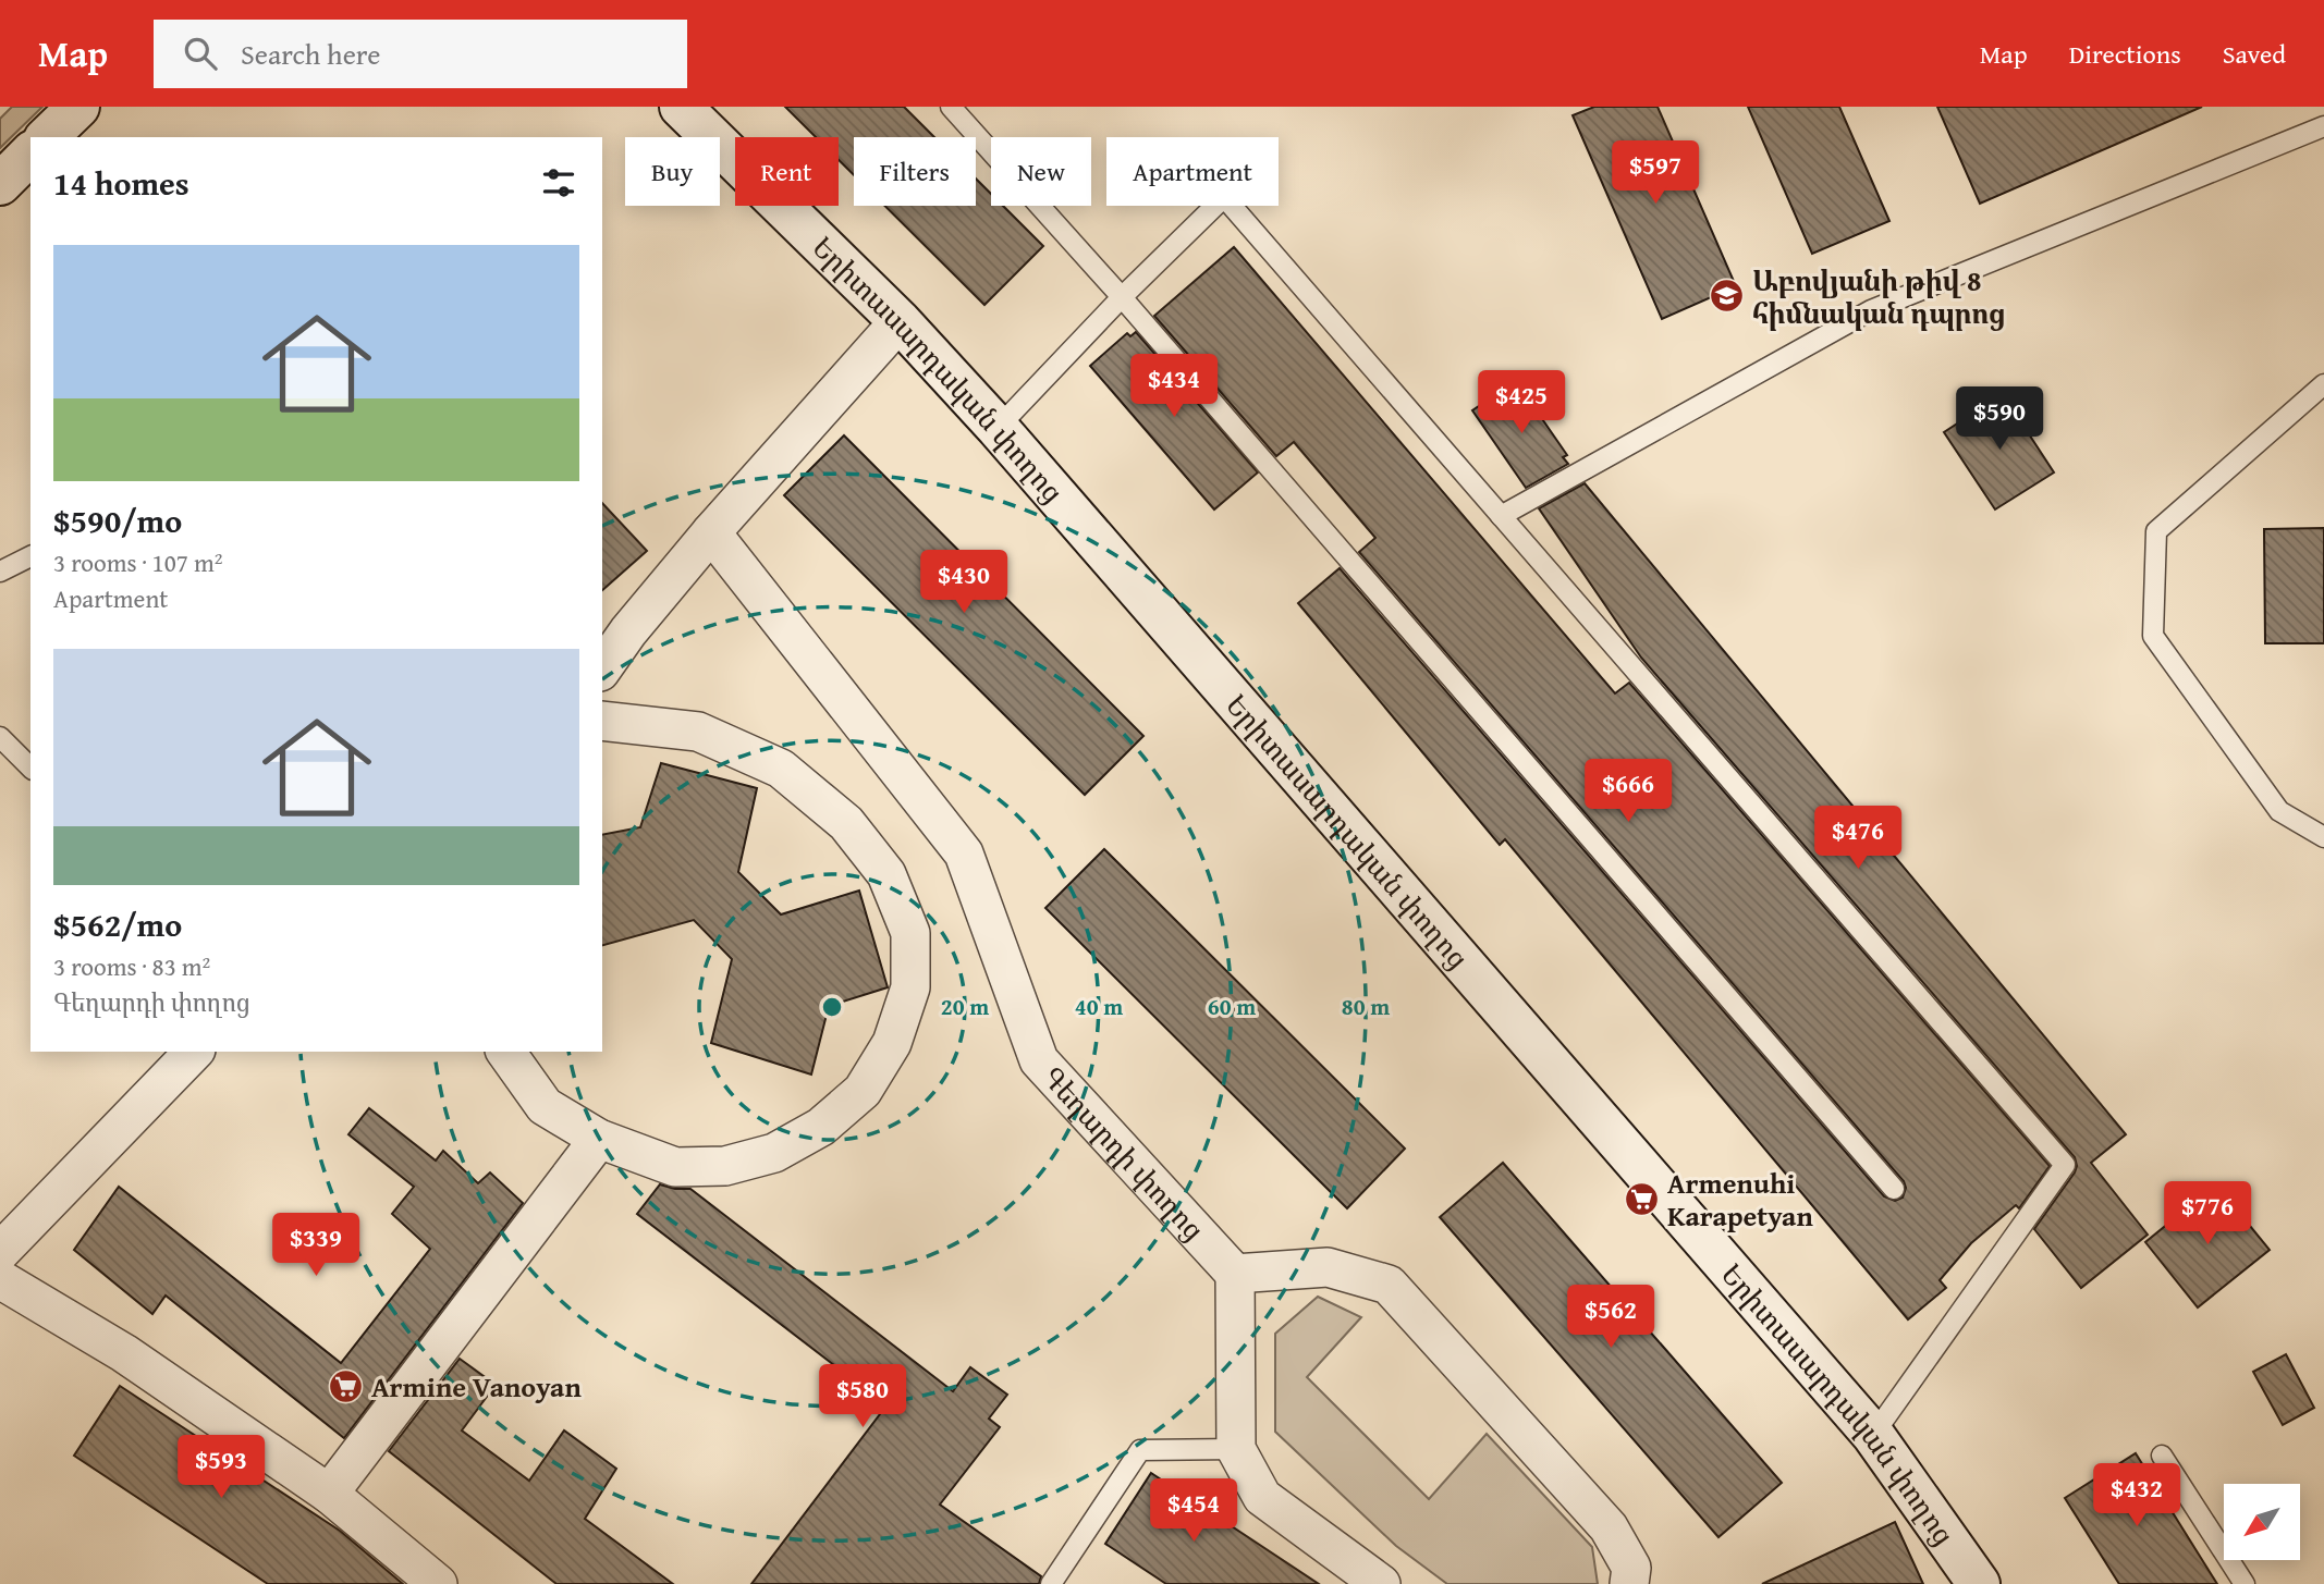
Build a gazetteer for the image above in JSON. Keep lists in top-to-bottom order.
{
  "streets": {
    "street": ["Երիտասարդական փողոց", "Գեղարդի փողոց"]
  },
  "places": {
    "school or university": ["Աբովյանի թիվ 8 հիմնական դպրոց"],
    "supermarket": ["Armenuhi Karapetyan", "Armine Vanoyan"]
  },
  "north": "bottom left",
  "page": {
    "header": "Map",
    "search": "Search here",
    "nav": ["Map", "Directions", "Saved"],
    "chip": [
      "Buy",
      "Rent",
      "Filters",
      "New",
      "Apartment"
    ],
    "heading": "14 homes",
    "price": [
      "$597",
      "$434",
      "$425",
      "$590",
      "$430",
      "$666",
      "$476",
      "$776",
      "$339",
      "$562",
      "$580",
      "$593",
      "$432",
      "$454"
    ],
    "list": [
      {
        "name": "$590/mo",
        "note": "3 rooms · 107 m² · Apartment"
      },
      {
        "name": "$562/mo",
        "note": "3 rooms · 83 m² · Գեղարդի փողոց"
      }
    ]
  },
  "rings": [
    "20 m",
    "40 m",
    "60 m",
    "80 m"
  ]
}
